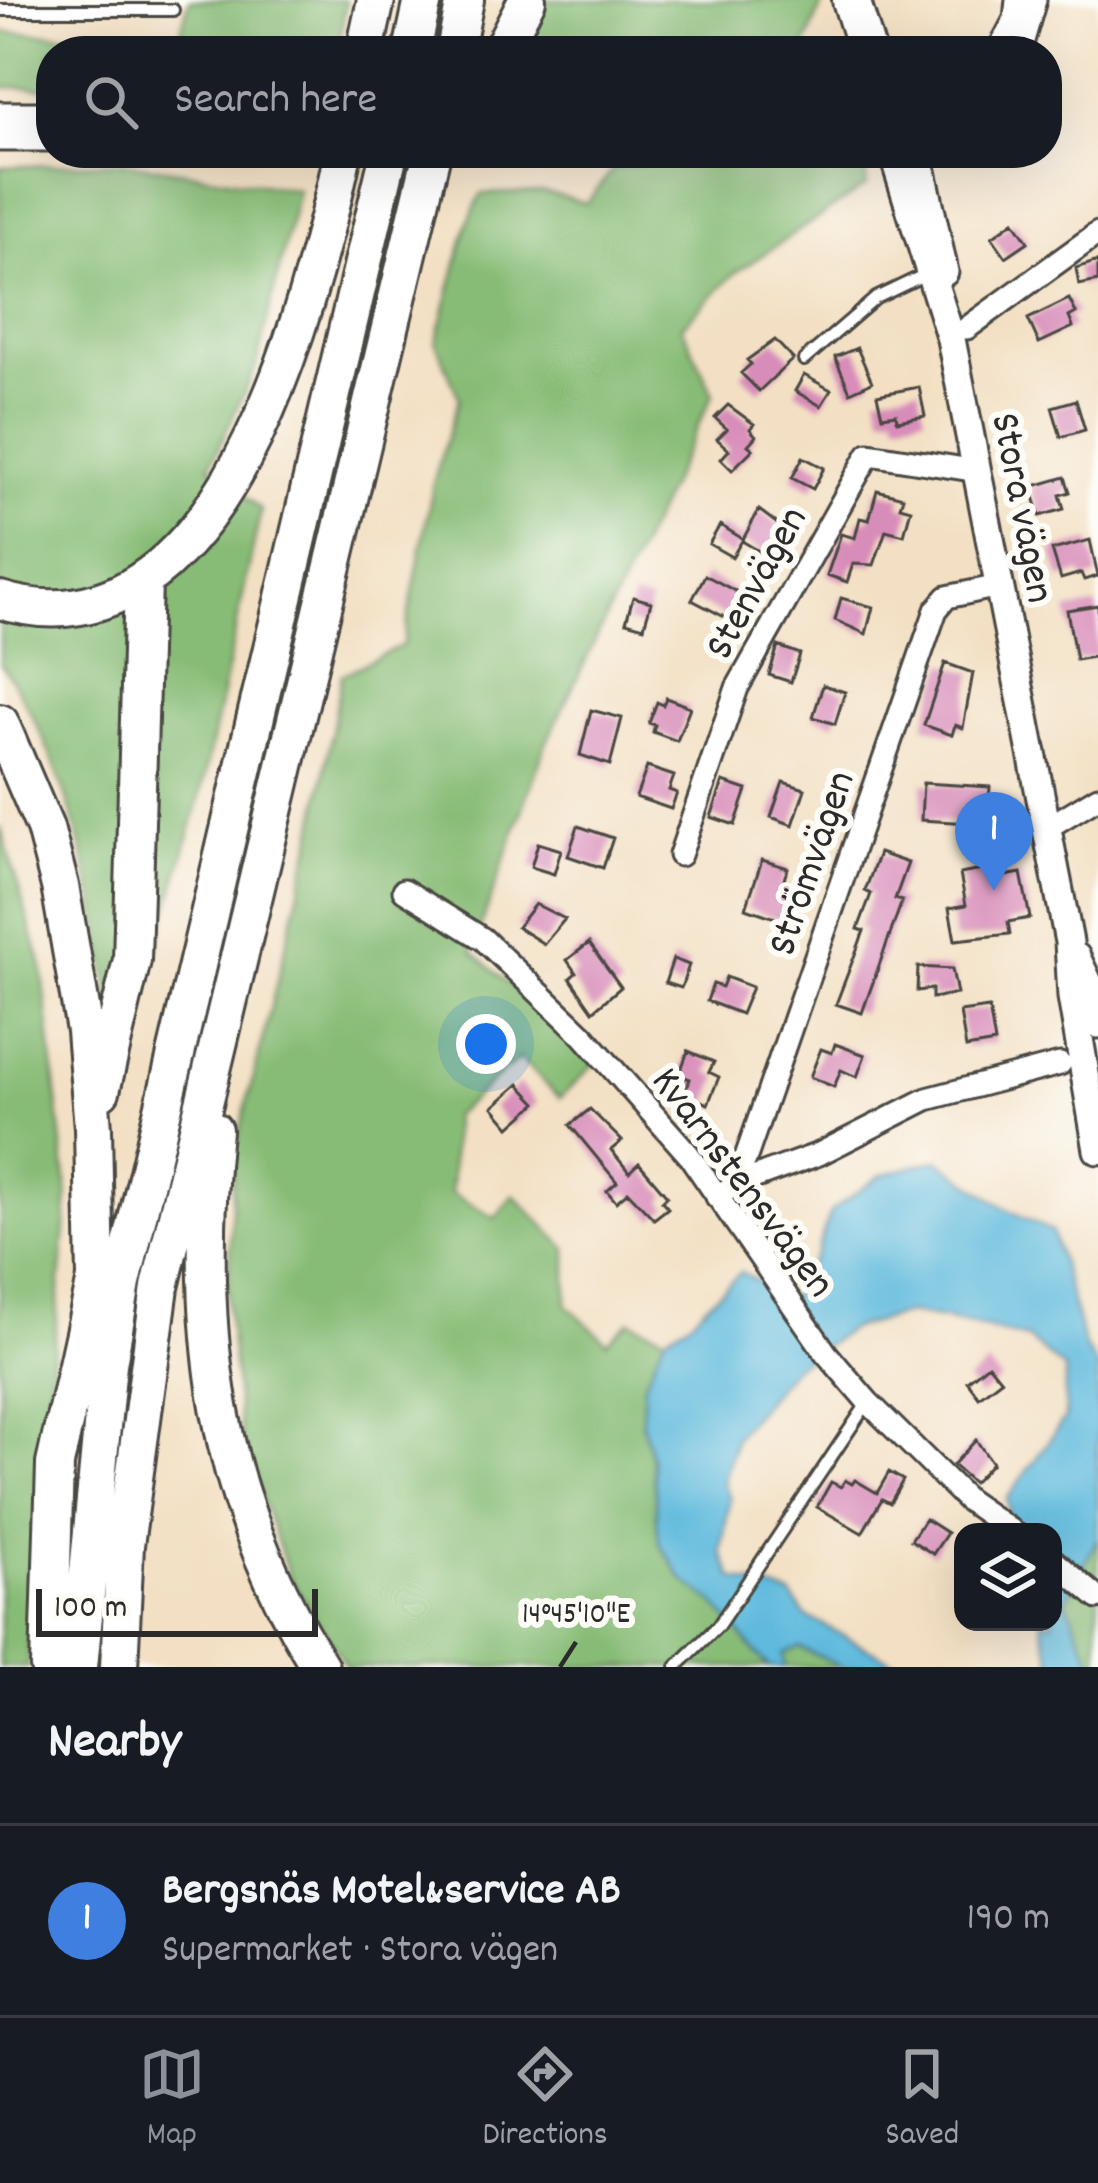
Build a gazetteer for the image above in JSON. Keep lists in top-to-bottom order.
{
  "streets": {
    "street": [
      "Stora vägen",
      "Stenvägen",
      "Strömvägen",
      "Kvarnstensvägen"
    ]
  },
  "crossings": [
    ["Stora vägen", "Stenvägen"],
    ["Stora vägen", "Strömvägen"],
    ["Strömvägen", "Kvarnstensvägen"]
  ],
  "scale_bar": "100 m",
  "page": {
    "search": "Search here",
    "pins": "1",
    "scale": "100 m",
    "heading": "Nearby",
    "list": [
      {
        "mark": "1",
        "name": "Bergsnäs Motel&service AB",
        "note": "Supermarket · Stora vägen",
        "value": "190 m"
      }
    ],
    "nav": ["Map", "Directions", "Saved"]
  },
  "coordinates": ["14°45'10\"E"]
}
